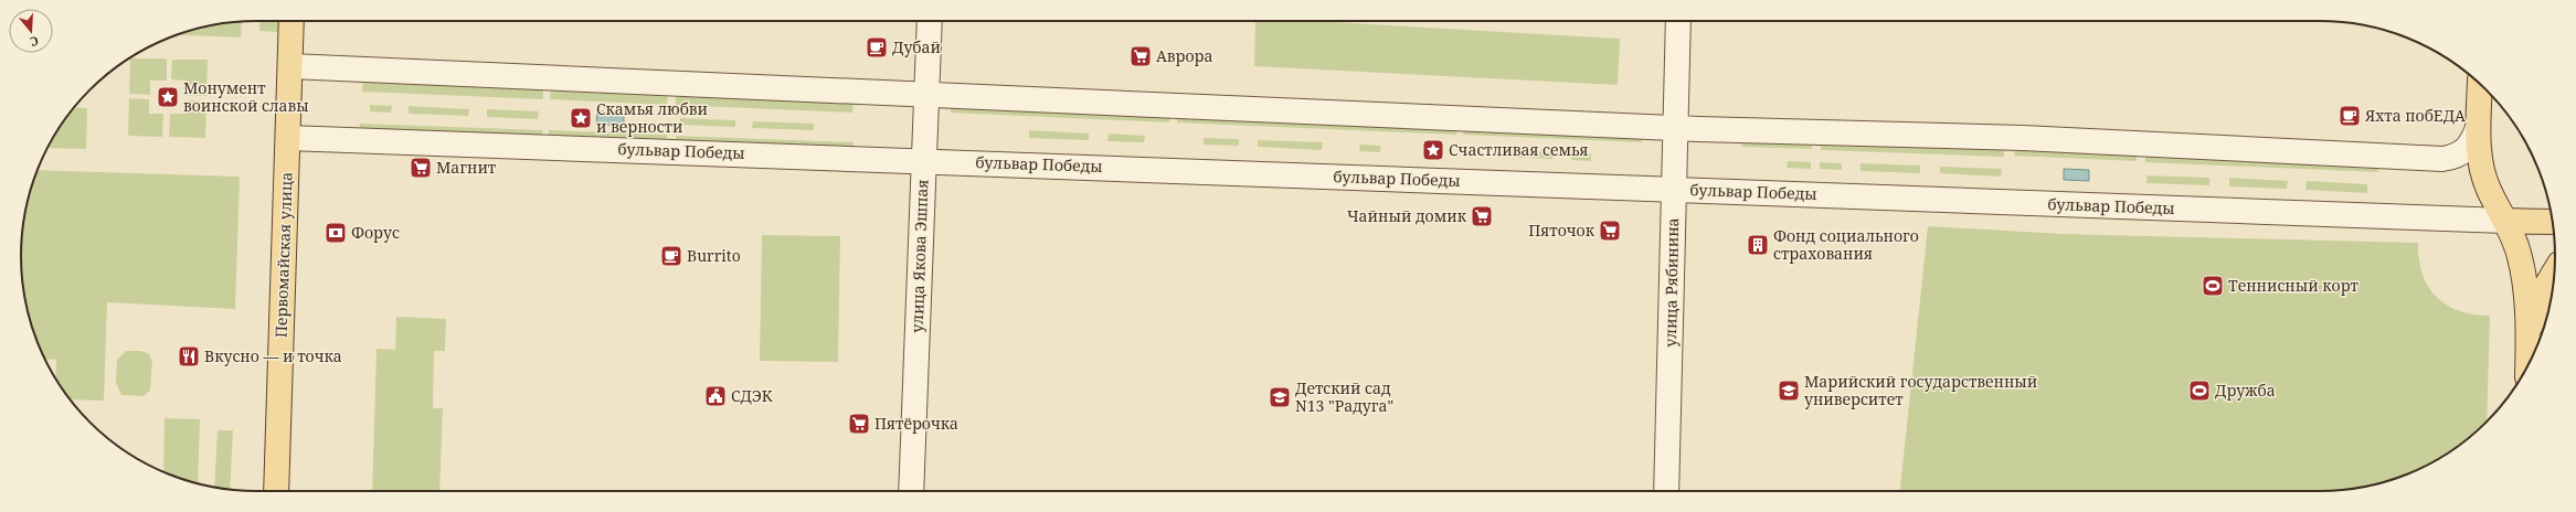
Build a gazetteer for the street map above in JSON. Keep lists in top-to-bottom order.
{
  "streets": {
    "main road": ["Первомайская улица"],
    "street": ["бульвар Победы", "улица Якова Эшпая", "улица Рябинина"]
  },
  "crossings": [
    ["бульвар Победы", "Первомайская улица"],
    ["бульвар Победы", "улица Якова Эшпая"],
    ["бульвар Победы", "улица Рябинина"]
  ],
  "places": {
    "cafe": ["Дубай", "Яхта побЕДА", "Burrito"],
    "supermarket": [
      "Аврора",
      "Магнит",
      "Чайный домик",
      "Пяточок",
      "Пятёрочка"
    ],
    "place": ["Монумент воинской славы", "Скамья любви и верности", "Счастливая семья"],
    "bank": ["Форус"],
    "building": ["Фонд социального страхования"],
    "sports": ["Теннисный корт", "Дружба"],
    "restaurant": ["Вкусно — и точка"],
    "school or university": ["Марийский государственный университет", "Детский сад N13 \"Радуга\""],
    "public building": ["СДЭК"]
  },
  "north": "bottom"
}
